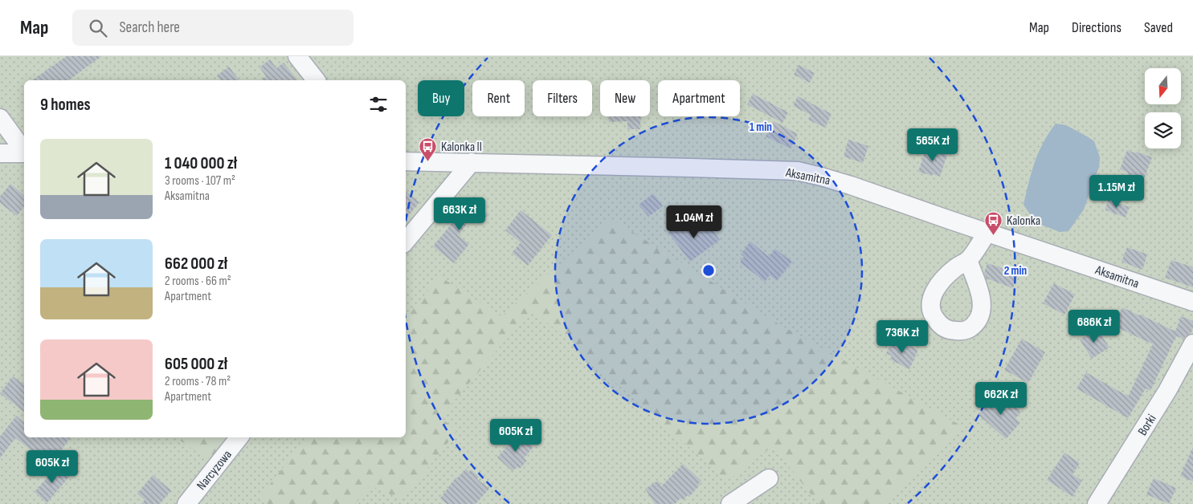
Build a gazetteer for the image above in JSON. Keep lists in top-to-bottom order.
{
  "streets": {
    "street": ["Aksamitna", "Borki", "Narcyzowa"]
  },
  "places": {
    "bus stop": ["Kalonka II", "Kalonka"]
  },
  "north": "bottom",
  "page": {
    "header": "Map",
    "search": "Search here",
    "nav": ["Map", "Directions", "Saved"],
    "chip": [
      "Buy",
      "Rent",
      "Filters",
      "New",
      "Apartment"
    ],
    "heading": "9 homes",
    "price": [
      "565K zł",
      "1.15M zł",
      "663K zł",
      "1.04M zł",
      "686K zł",
      "736K zł",
      "662K zł",
      "605K zł",
      "605K zł"
    ],
    "list": [
      {
        "name": "1 040 000 zł",
        "note": "3 rooms · 107 m² · Aksamitna"
      },
      {
        "name": "662 000 zł",
        "note": "2 rooms · 66 m² · Apartment"
      },
      {
        "name": "605 000 zł",
        "note": "2 rooms · 78 m² · Apartment"
      }
    ]
  },
  "rings": ["1 min", "2 min"]
}
